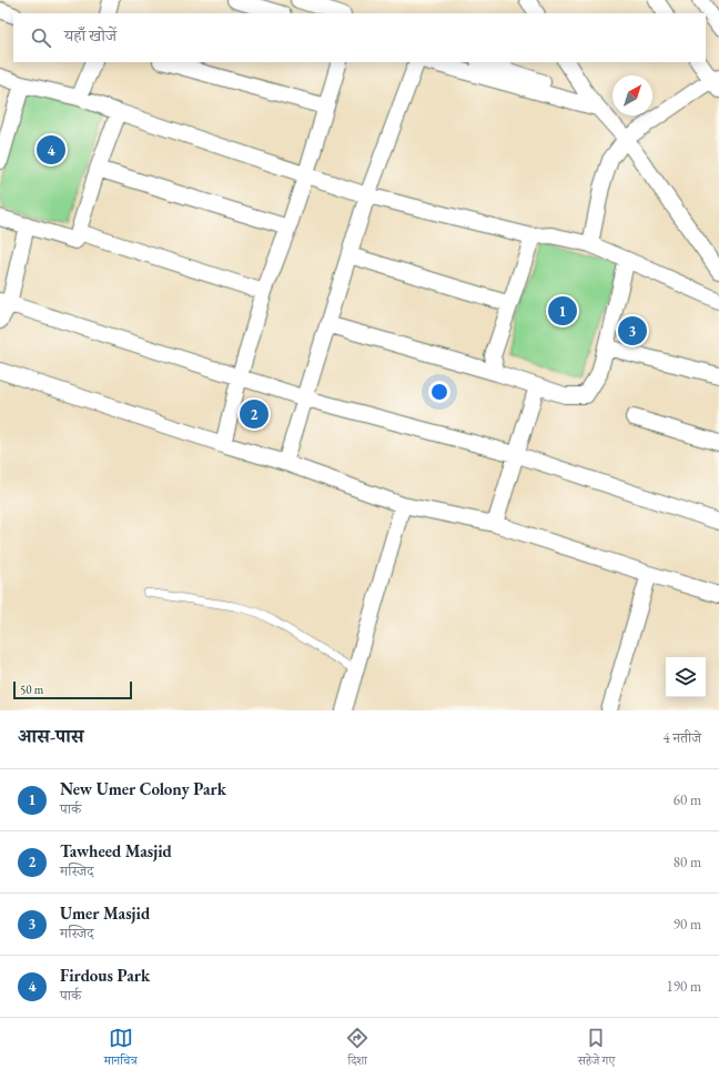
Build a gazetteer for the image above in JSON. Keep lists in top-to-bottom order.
{
  "scale_bar": "50 m",
  "north": "top right",
  "page": {
    "search": "यहाँ खोजें",
    "pins": [
      "4",
      "1",
      "3",
      "2"
    ],
    "scale": "50 m",
    "heading": ["आस-पास", "4 नतीजे"],
    "list": [
      {
        "mark": "1",
        "name": "New Umer Colony Park",
        "note": "पार्क",
        "value": "60 m"
      },
      {
        "mark": "2",
        "name": "Tawheed Masjid",
        "note": "मस्जिद",
        "value": "80 m"
      },
      {
        "mark": "3",
        "name": "Umer Masjid",
        "note": "मस्जिद",
        "value": "90 m"
      },
      {
        "mark": "4",
        "name": "Firdous Park",
        "note": "पार्क",
        "value": "190 m"
      }
    ],
    "nav": ["मानचित्र", "दिशा", "सहेजे गए"]
  }
}
